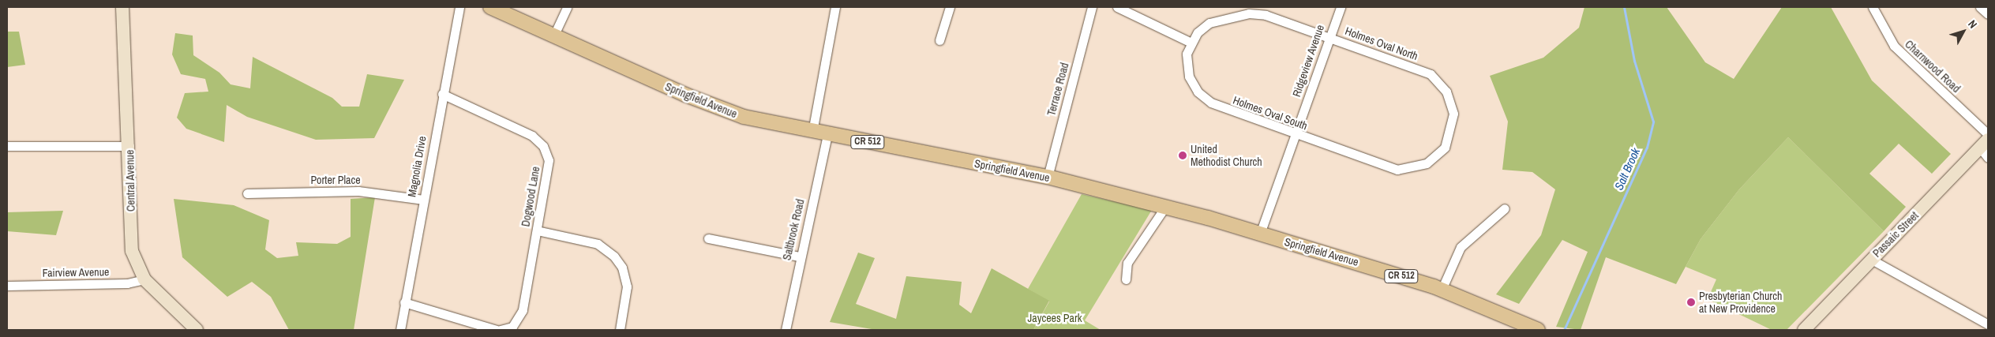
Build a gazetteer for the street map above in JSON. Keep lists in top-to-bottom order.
{
  "streets": {
    "main road": ["Springfield Avenue", "CR 512"],
    "street": [
      "Holmes Oval North",
      "Ridgeview Avenue",
      "Charnwood Road",
      "Terrace Road",
      "Holmes Oval South",
      "Magnolia Drive",
      "Porter Place",
      "Central Avenue",
      "Dogwood Lane",
      "Saltbrook Road",
      "Passaic Street",
      "Fairview Avenue"
    ]
  },
  "crossings": [
    ["Holmes Oval North", "Ridgeview Avenue"],
    ["Holmes Oval North", "Holmes Oval South"],
    ["Ridgeview Avenue", "Springfield Avenue"],
    ["Ridgeview Avenue", "Holmes Oval South"],
    ["Terrace Road", "Springfield Avenue"],
    ["Springfield Avenue", "Saltbrook Road"],
    ["Magnolia Drive", "Porter Place"],
    ["Magnolia Drive", "Dogwood Lane"],
    ["Central Avenue", "Fairview Avenue"]
  ],
  "water": ["Salt Brook"],
  "parks": ["Jaycees Park"],
  "places": ["United Methodist Church", "Presbyterian Church at New Providence"],
  "north": "top right"
}
